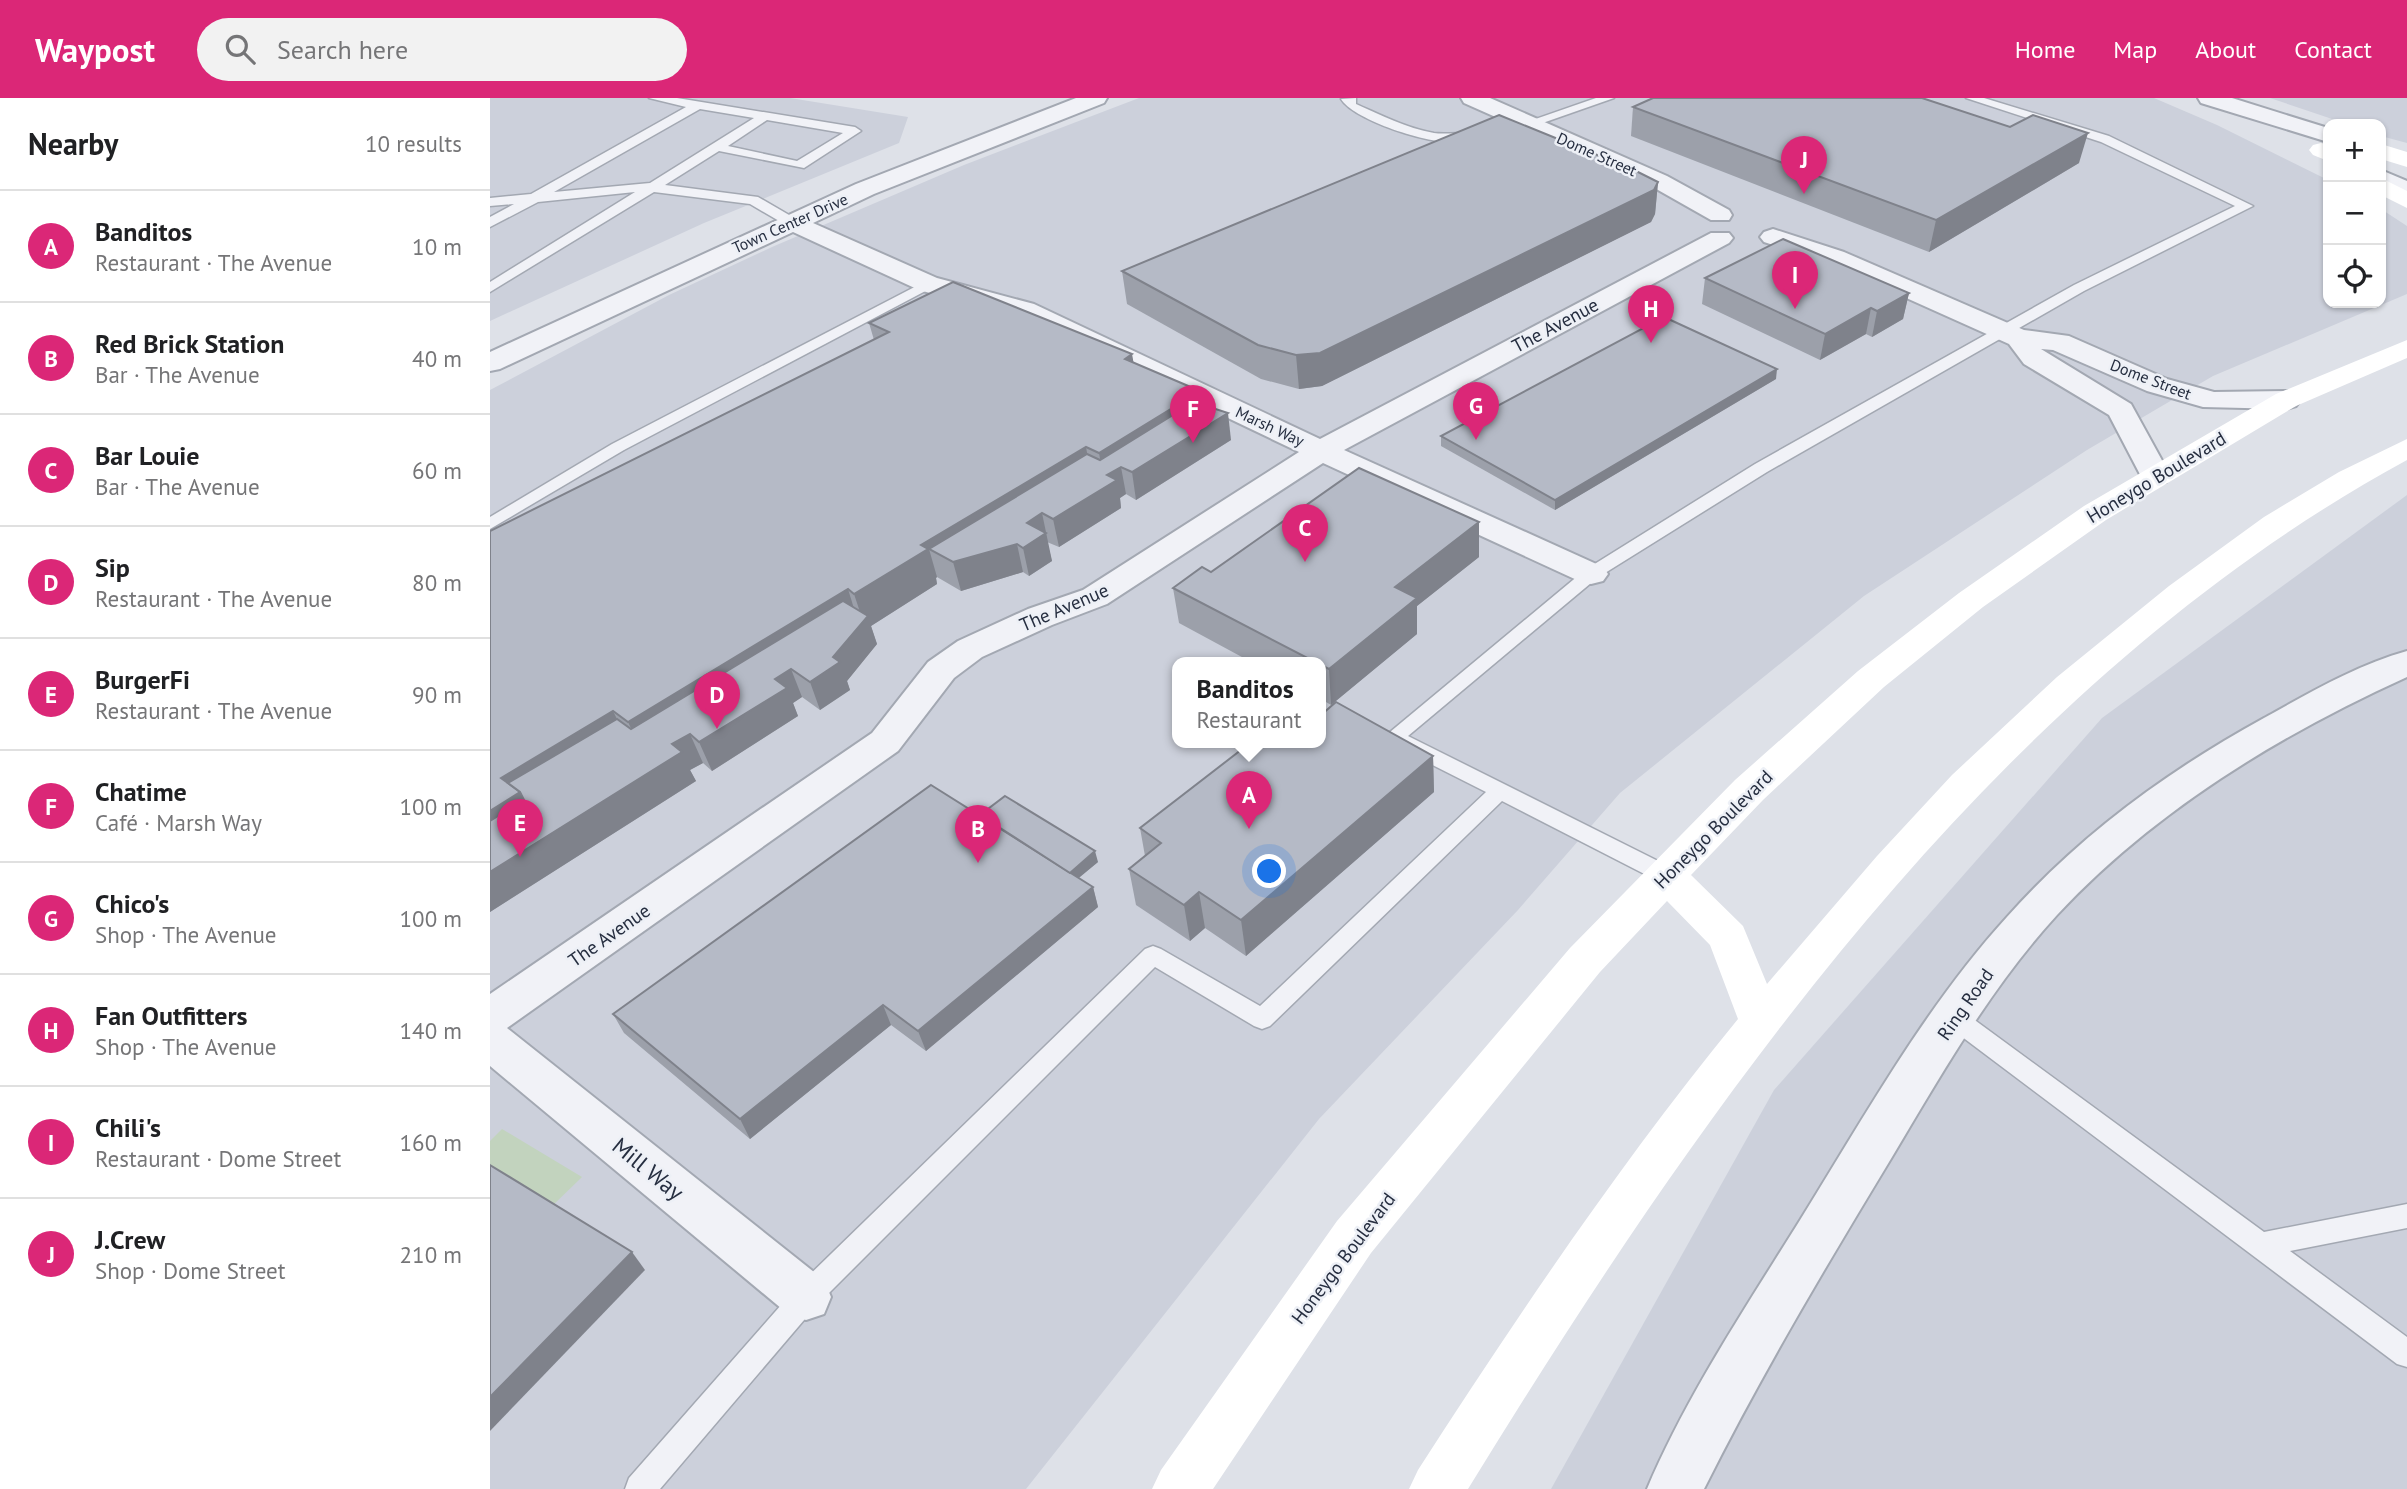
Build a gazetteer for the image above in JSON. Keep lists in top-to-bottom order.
{
  "streets": {
    "main road": ["Honeygo Boulevard"],
    "street": [
      "Dome Street",
      "Town Center Drive",
      "The Avenue",
      "Marsh Way",
      "Ring Road",
      "Mill Way"
    ]
  },
  "crossings": [
    ["Dome Street", "The Avenue"],
    ["Dome Street", "Honeygo Boulevard"],
    ["Town Center Drive", "Marsh Way"],
    ["The Avenue", "Marsh Way"]
  ],
  "page": {
    "header": "Waypost",
    "search": "Search here",
    "nav": [
      "Home",
      "Map",
      "About",
      "Contact"
    ],
    "heading": ["Nearby", "10 results"],
    "map_buttons": ["+", "−"],
    "pins": [
      "J",
      "I",
      "H",
      "G",
      "F",
      "C",
      "D",
      "A",
      "E",
      "B"
    ],
    "list": [
      {
        "mark": "A",
        "name": "Banditos",
        "note": "Restaurant · The Avenue",
        "value": "10 m"
      },
      {
        "mark": "B",
        "name": "Red Brick Station",
        "note": "Bar · The Avenue",
        "value": "40 m"
      },
      {
        "mark": "C",
        "name": "Bar Louie",
        "note": "Bar · The Avenue",
        "value": "60 m"
      },
      {
        "mark": "D",
        "name": "Sip",
        "note": "Restaurant · The Avenue",
        "value": "80 m"
      },
      {
        "mark": "E",
        "name": "BurgerFi",
        "note": "Restaurant · The Avenue",
        "value": "90 m"
      },
      {
        "mark": "F",
        "name": "Chatime",
        "note": "Café · Marsh Way",
        "value": "100 m"
      },
      {
        "mark": "G",
        "name": "Chico's",
        "note": "Shop · The Avenue",
        "value": "100 m"
      },
      {
        "mark": "H",
        "name": "Fan Outfitters",
        "note": "Shop · The Avenue",
        "value": "140 m"
      },
      {
        "mark": "I",
        "name": "Chili's",
        "note": "Restaurant · Dome Street",
        "value": "160 m"
      },
      {
        "mark": "J",
        "name": "J.Crew",
        "note": "Shop · Dome Street",
        "value": "210 m"
      }
    ],
    "popup": ["Banditos", "Restaurant"]
  }
}
